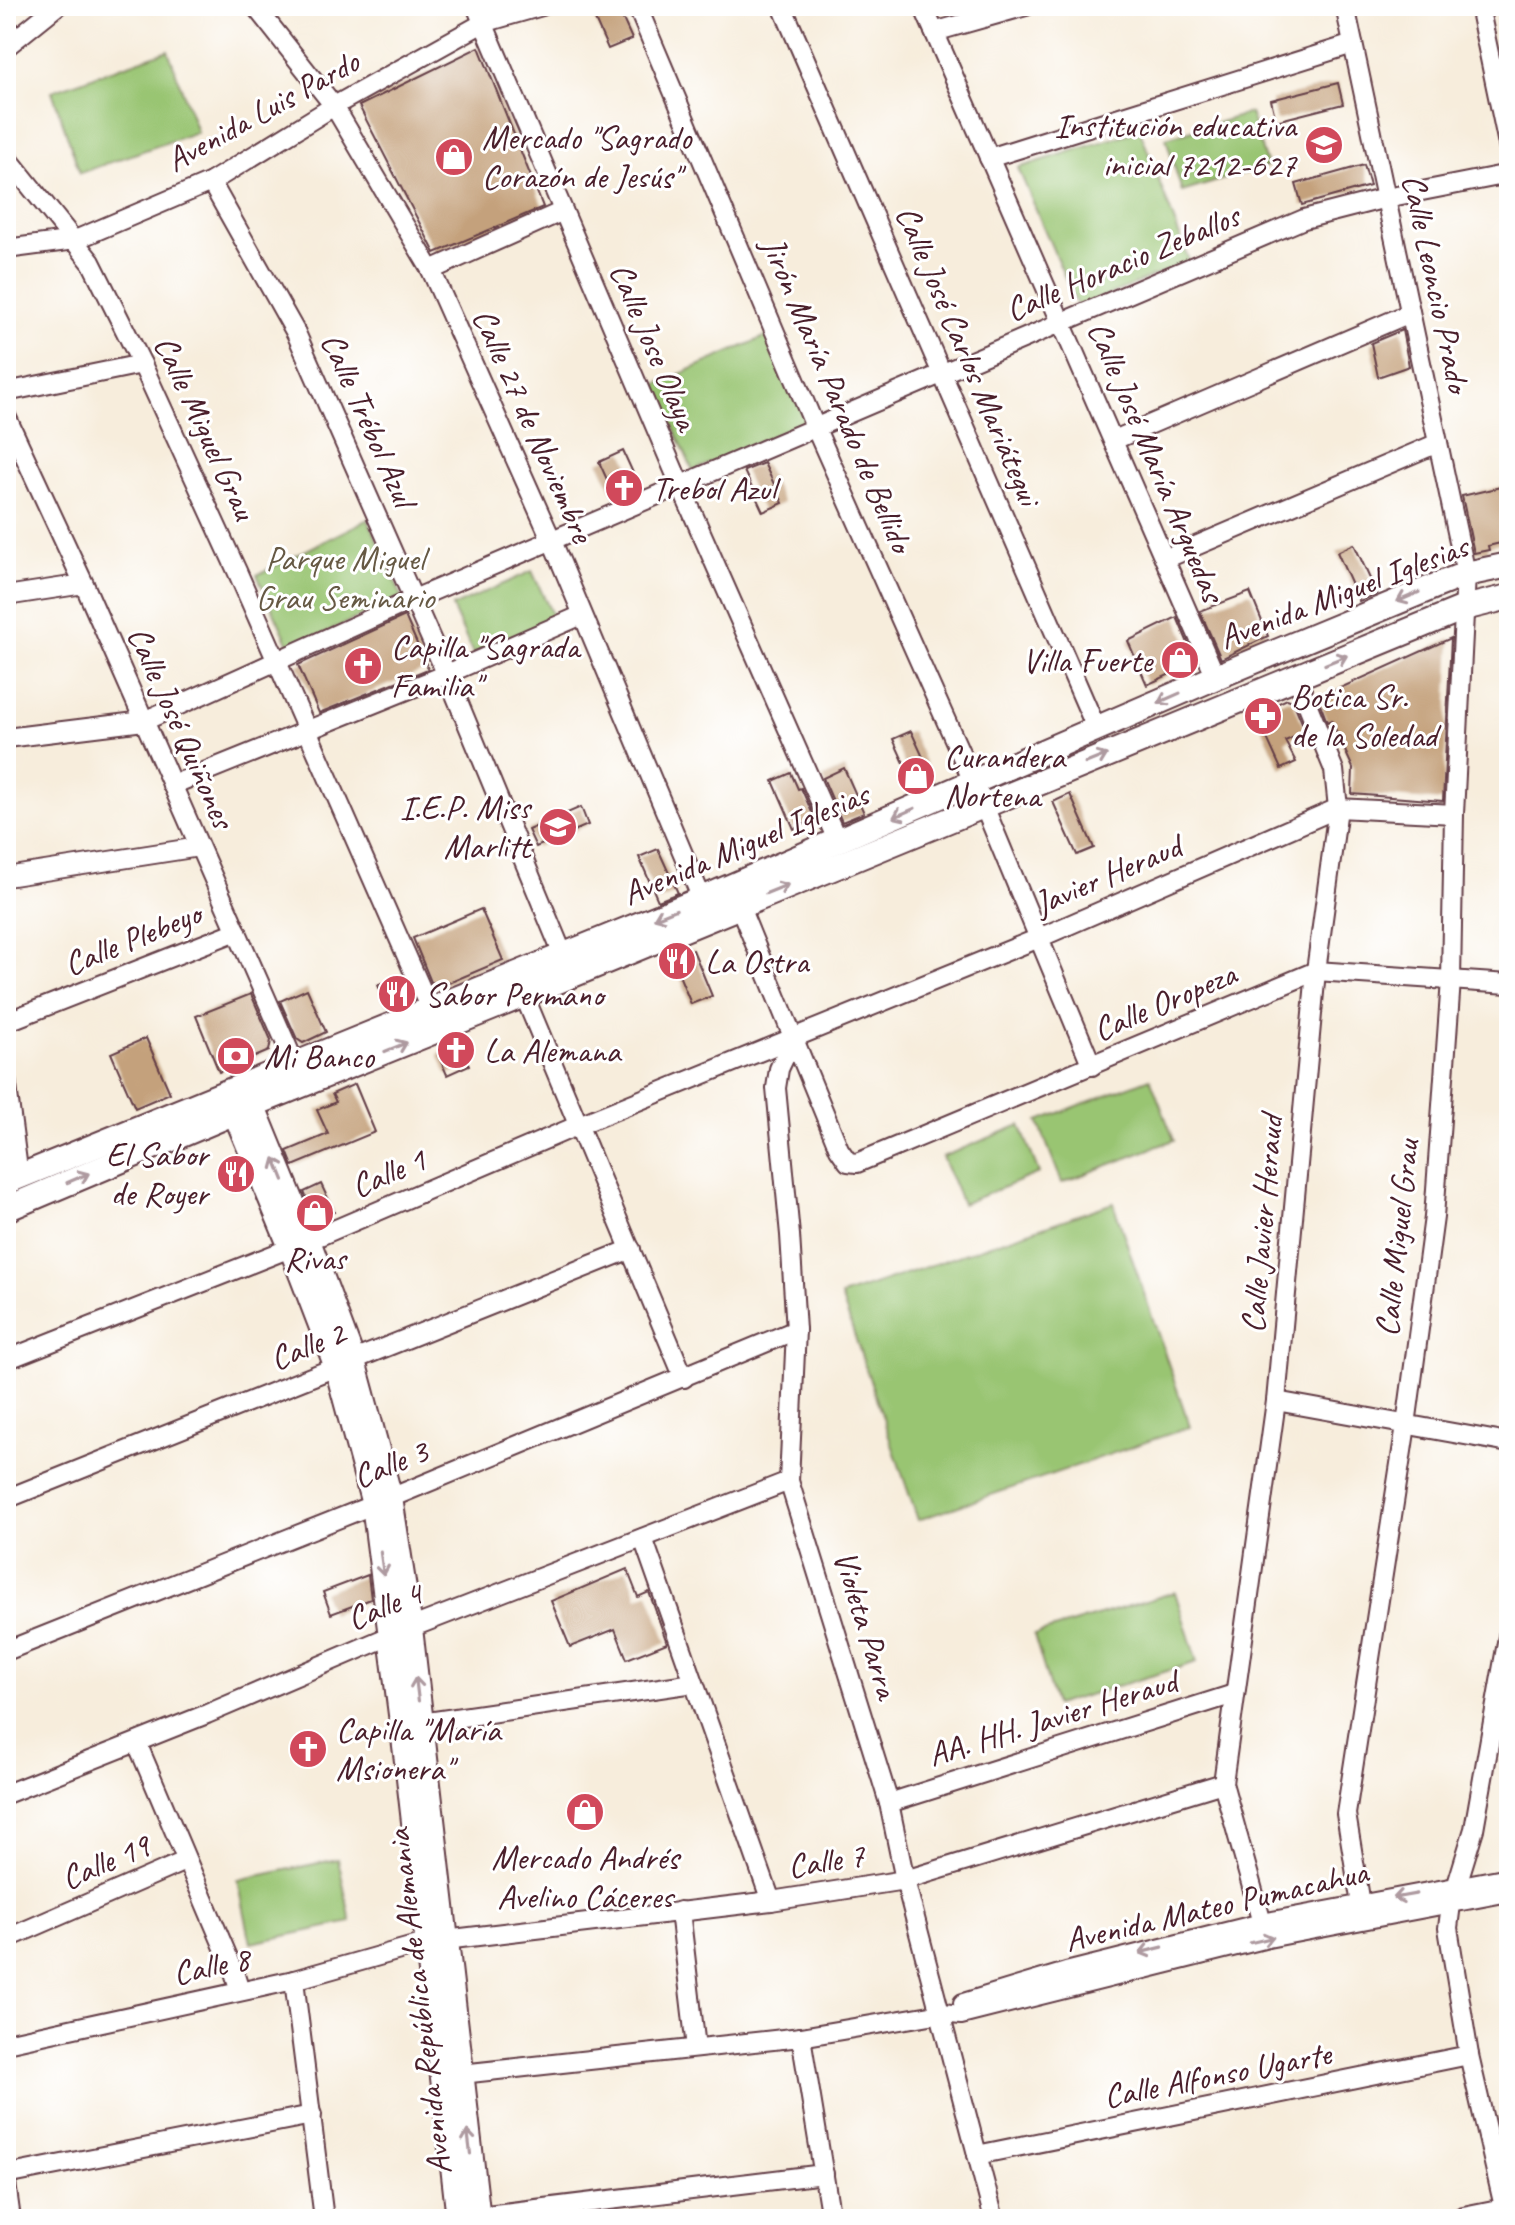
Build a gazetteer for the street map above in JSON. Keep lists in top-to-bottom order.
{
  "streets": {
    "main road": ["Avenida Miguel Iglesias", "Avenida República de Alemania"],
    "street": [
      "Avenida Luis Pardo",
      "Calle Horacio Zeballos",
      "Calle Leoncio Prado",
      "Calle Jose Olaya",
      "Calle José Carlos Mariátegui",
      "Jirón María Parado de Bellido",
      "Calle Trébol Azul",
      "Calle 27 de Noviembre",
      "Calle Miguel Grau",
      "Calle José María Arguedas",
      "Calle José Quiñones",
      "Javier Heraud",
      "Calle Plebeyo",
      "Calle Oropeza",
      "Calle 1",
      "Calle Javier Heraud",
      "Calle 2",
      "Calle 3",
      "Calle 4",
      "Violeta Parra",
      "AA. HH. Javier Heraud",
      "Calle 7",
      "Calle 19",
      "Avenida Mateo Pumacahua",
      "Calle 8",
      "Calle Alfonso Ugarte"
    ]
  },
  "crossings": [
    ["Avenida Luis Pardo", "Calle Jose Olaya"],
    ["Avenida Luis Pardo", "Calle Trébol Azul"],
    ["Avenida Luis Pardo", "Calle 27 de Noviembre"],
    ["Avenida Luis Pardo", "Calle Miguel Grau"],
    ["Calle Horacio Zeballos", "Calle Leoncio Prado"],
    ["Calle Horacio Zeballos", "Calle Jose Olaya"],
    ["Calle Horacio Zeballos", "Calle José Carlos Mariátegui"],
    ["Calle Horacio Zeballos", "Jirón María Parado de Bellido"],
    ["Calle Horacio Zeballos", "Calle Trébol Azul"],
    ["Calle Horacio Zeballos", "Calle 27 de Noviembre"],
    ["Calle Horacio Zeballos", "Calle Miguel Grau"],
    ["Calle Horacio Zeballos", "Calle José María Arguedas"],
    ["Calle Horacio Zeballos", "Calle José Quiñones"],
    ["Calle Leoncio Prado", "Calle Miguel Grau"],
    ["Calle Leoncio Prado", "Avenida Miguel Iglesias"],
    ["Calle Jose Olaya", "Avenida Miguel Iglesias"],
    ["Calle José Carlos Mariátegui", "Avenida Miguel Iglesias"],
    ["Jirón María Parado de Bellido", "Avenida Miguel Iglesias"],
    ["Jirón María Parado de Bellido", "Javier Heraud"],
    ["Jirón María Parado de Bellido", "Calle Oropeza"],
    ["Calle Trébol Azul", "Avenida Miguel Iglesias"],
    ["Calle 27 de Noviembre", "Avenida Miguel Iglesias"],
    ["Calle Miguel Grau", "Avenida Miguel Iglesias"],
    ["Calle Miguel Grau", "Javier Heraud"],
    ["Calle Miguel Grau", "Calle Oropeza"],
    ["Calle Miguel Grau", "Avenida Mateo Pumacahua"],
    ["Calle José María Arguedas", "Avenida Miguel Iglesias"],
    ["Avenida Miguel Iglesias", "Calle José Quiñones"],
    ["Avenida Miguel Iglesias", "Calle Javier Heraud"],
    ["Avenida Miguel Iglesias", "Avenida República de Alemania"],
    ["Calle José Quiñones", "Calle Plebeyo"],
    ["Javier Heraud", "Calle Oropeza"],
    ["Javier Heraud", "Calle 1"],
    ["Javier Heraud", "Calle Javier Heraud"],
    ["Javier Heraud", "Violeta Parra"],
    ["Calle Oropeza", "Calle 1"],
    ["Calle Oropeza", "Calle Javier Heraud"],
    ["Calle Oropeza", "Violeta Parra"],
    ["Calle 1", "Violeta Parra"],
    ["Calle 1", "Avenida República de Alemania"],
    ["Calle Javier Heraud", "AA. HH. Javier Heraud"],
    ["Calle Javier Heraud", "Calle 7"],
    ["Calle 2", "Avenida República de Alemania"],
    ["Calle 3", "Violeta Parra"],
    ["Calle 3", "Avenida República de Alemania"],
    ["Calle 4", "Violeta Parra"],
    ["Calle 4", "Avenida República de Alemania"],
    ["Violeta Parra", "AA. HH. Javier Heraud"],
    ["Violeta Parra", "Calle 7"],
    ["Violeta Parra", "Avenida Mateo Pumacahua"],
    ["Violeta Parra", "Calle Alfonso Ugarte"],
    ["Calle 7", "Calle 8"],
    ["Calle 7", "Avenida República de Alemania"],
    ["Avenida Mateo Pumacahua", "Avenida República de Alemania"],
    ["Calle 8", "Avenida República de Alemania"]
  ],
  "parks": ["Parque Miguel Grau Seminario"],
  "places": {
    "school or university": ["Institución educativa inicial 7212-627", "I.E.P. Miss Marlitt"],
    "shop": [
      "Mercado \"Sagrado Corazón de Jesús\"",
      "Villa Fuerte",
      "Curandera Nortena",
      "Rivas",
      "Mercado Andrés Avelino Cáceres"
    ],
    "church": [
      "Trebol Azul",
      "Capilla \"Sagrada Familia\"",
      "La Alemana",
      "Capilla \"María Msionera\""
    ],
    "pharmacy": ["Botica Sr. de la Soledad"],
    "restaurant": ["La Ostra", "Sabor Permano", "El Sabor de Royer"],
    "bank": ["Mi Banco"]
  }
}
